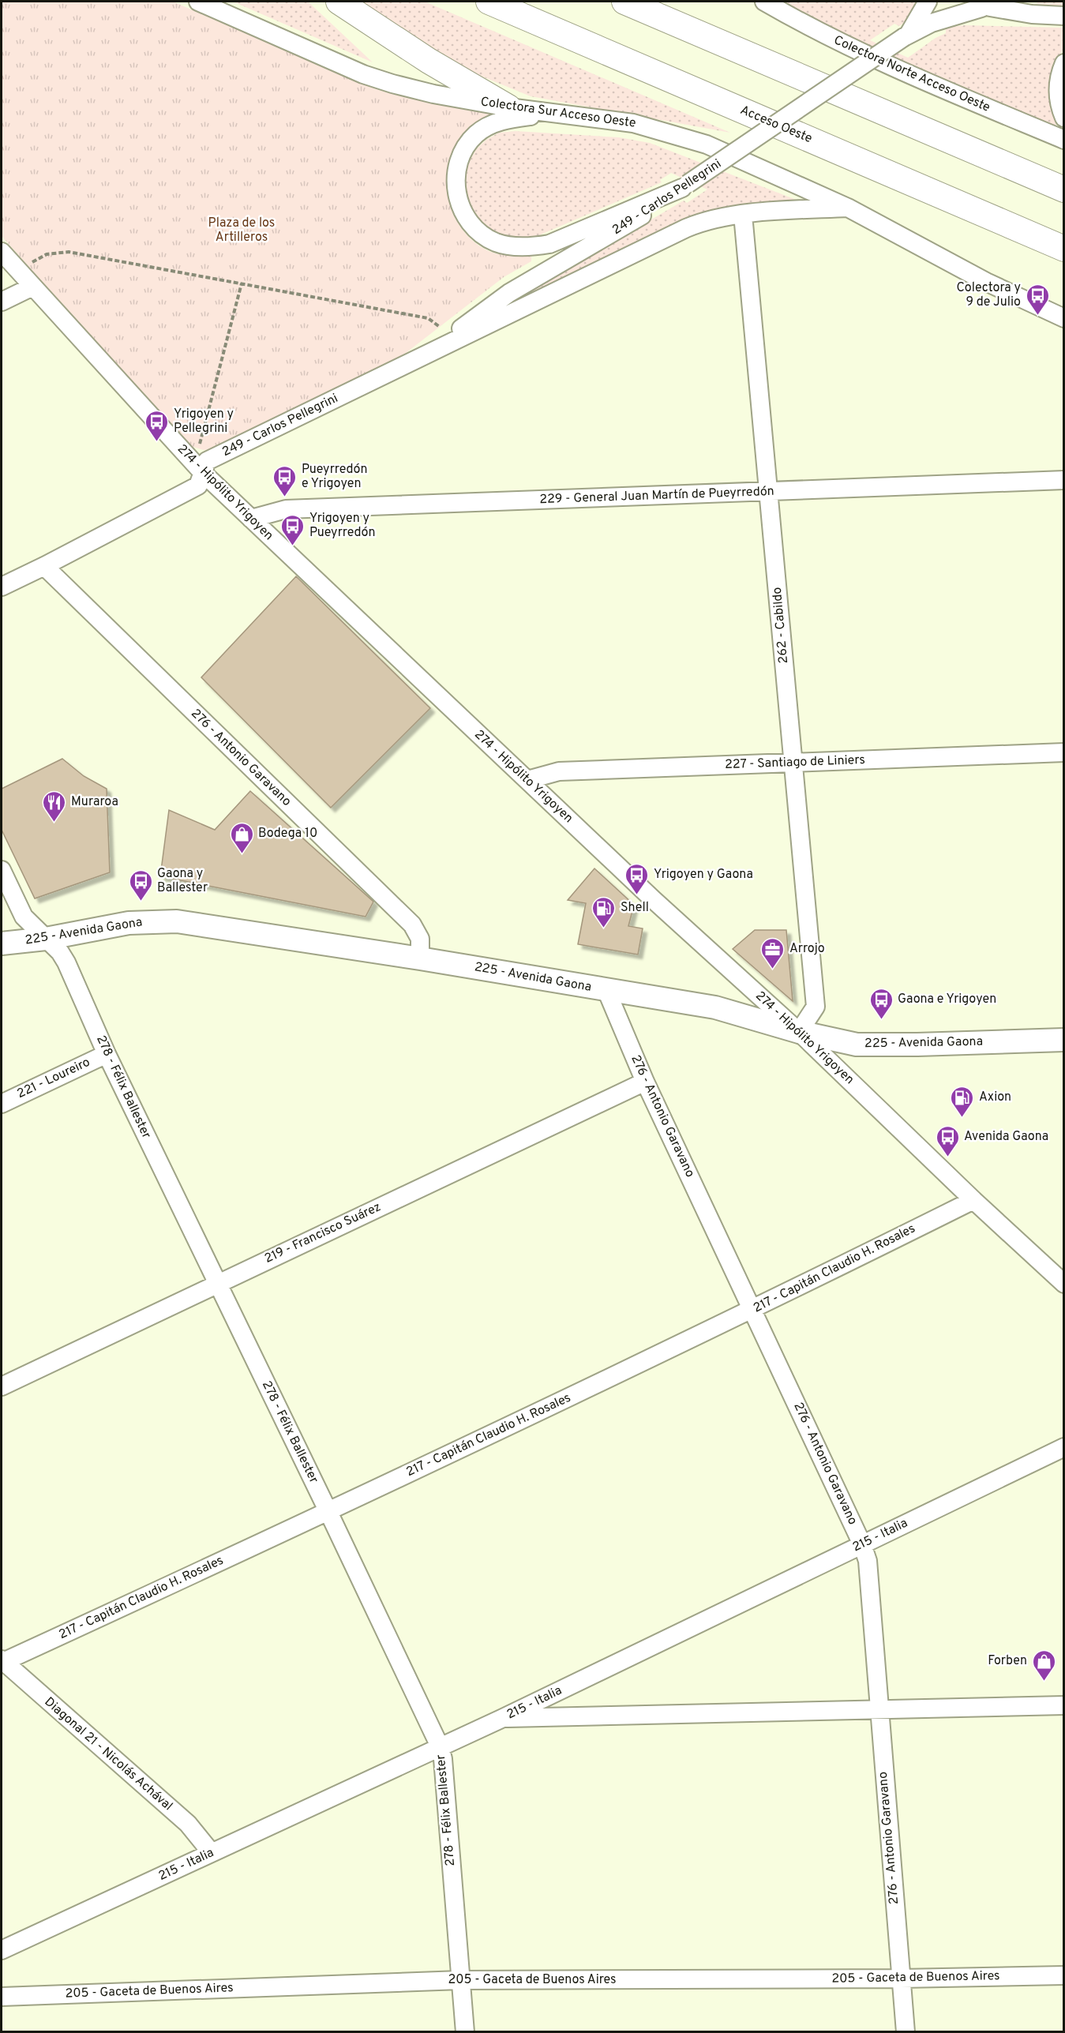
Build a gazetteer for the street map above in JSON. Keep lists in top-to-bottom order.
{
  "streets": {
    "highway": ["Acceso Oeste"],
    "main road": ["225 - Avenida Gaona"],
    "street": [
      "Colectora Norte Acceso Oeste",
      "Colectora Sur Acceso Oeste",
      "249 - Carlos Pellegrini",
      "274 - Hipólito Yrigoyen",
      "229 - General Juan Martín de Pueyrredón",
      "262 - Cabildo",
      "276 - Antonio Garavano",
      "227 - Santiago de Liniers",
      "221 - Loureiro",
      "278 - Félix Ballester",
      "219 - Francisco Suárez",
      "217 - Capitán Claudio H. Rosales",
      "215 - Italia",
      "Diagonal 21 - Nicolás Achával",
      "205 - Gaceta de Buenos Aires"
    ]
  },
  "crossings": [
    ["Colectora Sur Acceso Oeste", "249 - Carlos Pellegrini"],
    ["249 - Carlos Pellegrini", "274 - Hipólito Yrigoyen"],
    ["249 - Carlos Pellegrini", "262 - Cabildo"],
    ["249 - Carlos Pellegrini", "276 - Antonio Garavano"],
    ["274 - Hipólito Yrigoyen", "229 - General Juan Martín de Pueyrredón"],
    ["274 - Hipólito Yrigoyen", "262 - Cabildo"],
    ["274 - Hipólito Yrigoyen", "227 - Santiago de Liniers"],
    ["274 - Hipólito Yrigoyen", "225 - Avenida Gaona"],
    ["274 - Hipólito Yrigoyen", "217 - Capitán Claudio H. Rosales"],
    ["229 - General Juan Martín de Pueyrredón", "262 - Cabildo"],
    ["262 - Cabildo", "227 - Santiago de Liniers"],
    ["262 - Cabildo", "225 - Avenida Gaona"],
    ["276 - Antonio Garavano", "225 - Avenida Gaona"],
    ["276 - Antonio Garavano", "219 - Francisco Suárez"],
    ["276 - Antonio Garavano", "217 - Capitán Claudio H. Rosales"],
    ["276 - Antonio Garavano", "215 - Italia"],
    ["276 - Antonio Garavano", "205 - Gaceta de Buenos Aires"],
    ["225 - Avenida Gaona", "278 - Félix Ballester"],
    ["221 - Loureiro", "278 - Félix Ballester"],
    ["278 - Félix Ballester", "219 - Francisco Suárez"],
    ["278 - Félix Ballester", "217 - Capitán Claudio H. Rosales"],
    ["278 - Félix Ballester", "215 - Italia"],
    ["278 - Félix Ballester", "205 - Gaceta de Buenos Aires"],
    ["217 - Capitán Claudio H. Rosales", "Diagonal 21 - Nicolás Achával"],
    ["215 - Italia", "Diagonal 21 - Nicolás Achával"]
  ],
  "parks": ["Plaza de los Artilleros"],
  "places": {
    "bus stop": [
      "Colectora y 9 de Julio",
      "Yrigoyen y Pellegrini",
      "Pueyrredón e Yrigoyen",
      "Yrigoyen y Pueyrredón",
      "Yrigoyen y Gaona",
      "Gaona y Ballester",
      "Gaona e Yrigoyen",
      "Avenida Gaona"
    ],
    "restaurant": ["Muraroa"],
    "shop": ["Bodega 10", "Forben"],
    "fuel station": ["Shell", "Axion"],
    "office": ["Arrojo"]
  }
}
